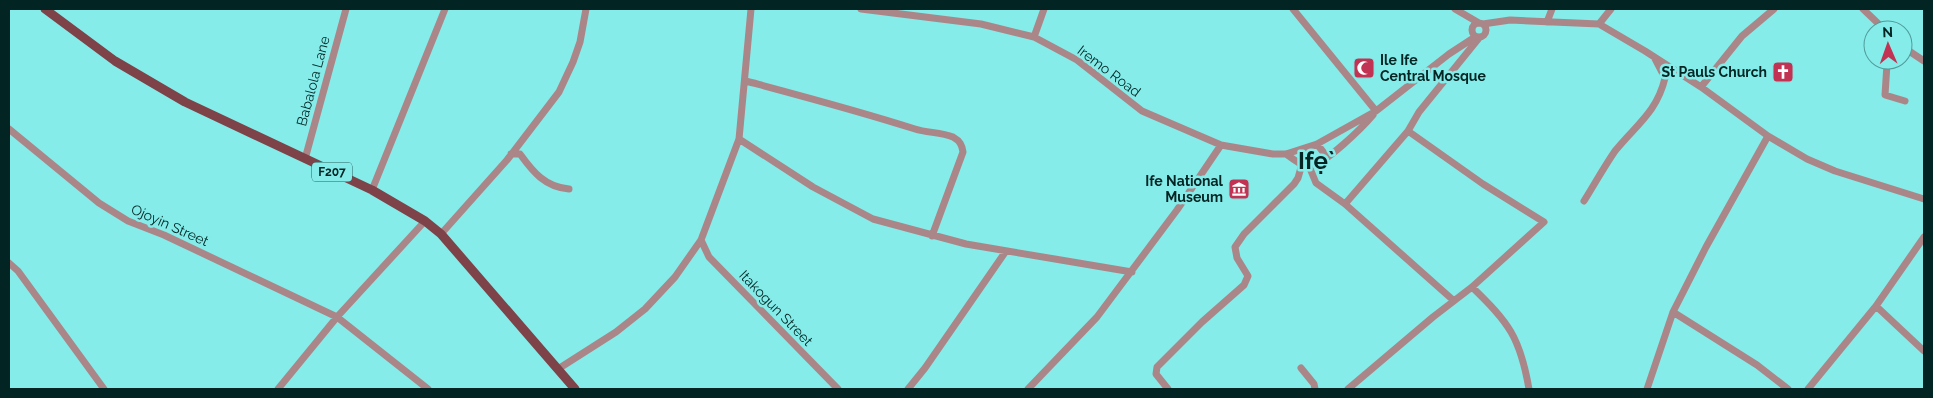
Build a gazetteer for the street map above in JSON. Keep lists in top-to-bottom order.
{
  "streets": {
    "main road": ["F207"],
    "street": [
      "Iremo Road",
      "Babalola Lane",
      "Ojoyin Street",
      "Itakogun Street"
    ]
  },
  "crossings": [
    ["Babalola Lane", "F207"]
  ],
  "districts": ["Ifẹ̀"],
  "places": {
    "mosque": ["Ile Ife Central Mosque"],
    "church": ["St Pauls Church"],
    "museum": ["Ife National Museum"]
  },
  "north": "top"
}
